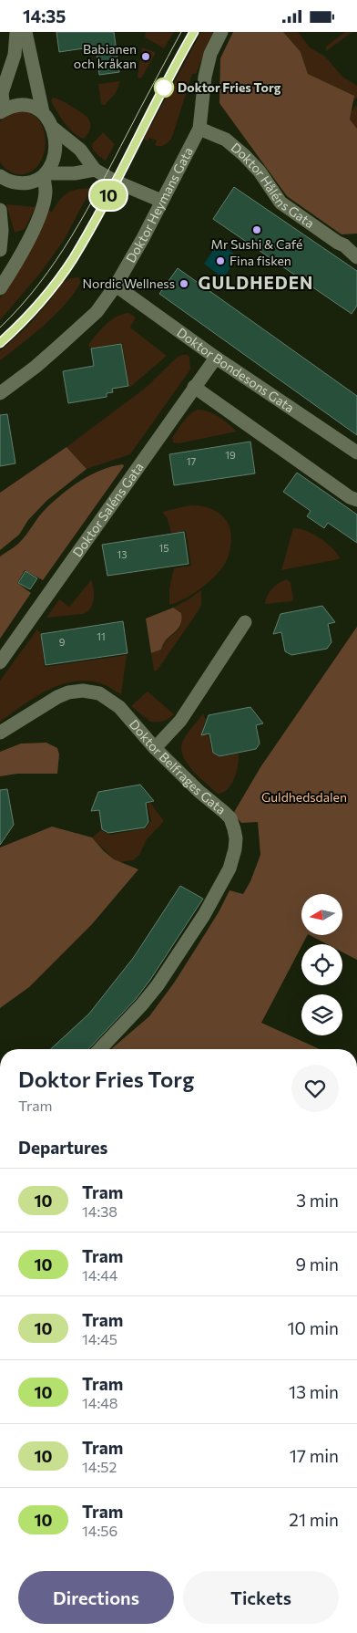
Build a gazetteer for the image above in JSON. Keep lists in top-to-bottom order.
{
  "streets": {
    "street": [
      "Doktor Håléns Gata",
      "Doktor Heymans Gata",
      "Doktor Bondesons Gata",
      "Doktor Saléns Gata",
      "Doktor Belfrages Gata"
    ]
  },
  "crossings": [
    ["Doktor Håléns Gata", "Doktor Heymans Gata"],
    ["Doktor Heymans Gata", "Doktor Bondesons Gata"],
    ["Doktor Bondesons Gata", "Doktor Saléns Gata"]
  ],
  "districts": ["GULDHEDEN"],
  "parks": ["Guldhedsdalen"],
  "places": [
    "Babianen och kråkan",
    "Doktor Fries Torg",
    "Mr Sushi & Café",
    "Fina fisken",
    "Nordic Wellness"
  ],
  "lines": ["tram line 10"],
  "house_numbers": [
    "19",
    "17",
    "15",
    "13",
    "11",
    "9"
  ],
  "north": "left",
  "page": {
    "status": "14:35",
    "on_map": "10",
    "heading": [
      ["Doktor Fries Torg", "Tram"],
      "Departures"
    ],
    "list": [
      {
        "mark": "10",
        "name": "Tram",
        "note": "14:38",
        "value": "3 min"
      },
      {
        "mark": "10",
        "name": "Tram",
        "note": "14:44",
        "value": "9 min"
      },
      {
        "mark": "10",
        "name": "Tram",
        "note": "14:45",
        "value": "10 min"
      },
      {
        "mark": "10",
        "name": "Tram",
        "note": "14:48",
        "value": "13 min"
      },
      {
        "mark": "10",
        "name": "Tram",
        "note": "14:52",
        "value": "17 min"
      },
      {
        "mark": "10",
        "name": "Tram",
        "note": "14:56",
        "value": "21 min"
      }
    ],
    "buttons": ["Directions", "Tickets"]
  }
}
